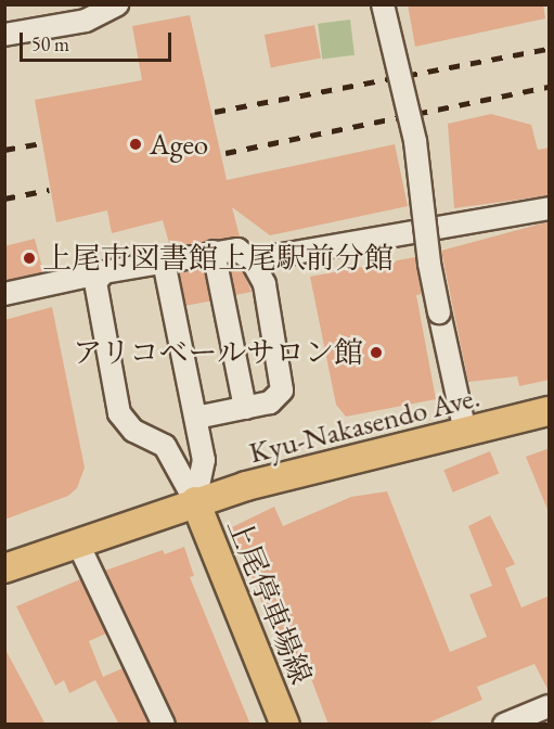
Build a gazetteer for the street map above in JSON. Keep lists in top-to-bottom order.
{
  "streets": {
    "main road": ["Kyu-Nakasendo Ave.", "上尾停車場線"]
  },
  "crossings": [
    ["Kyu-Nakasendo Ave.", "上尾停車場線"]
  ],
  "places": ["Ageo", "上尾市図書館上尾駅前分館", "アリコベールサロン館"],
  "scale_bar": "50 m"
}
